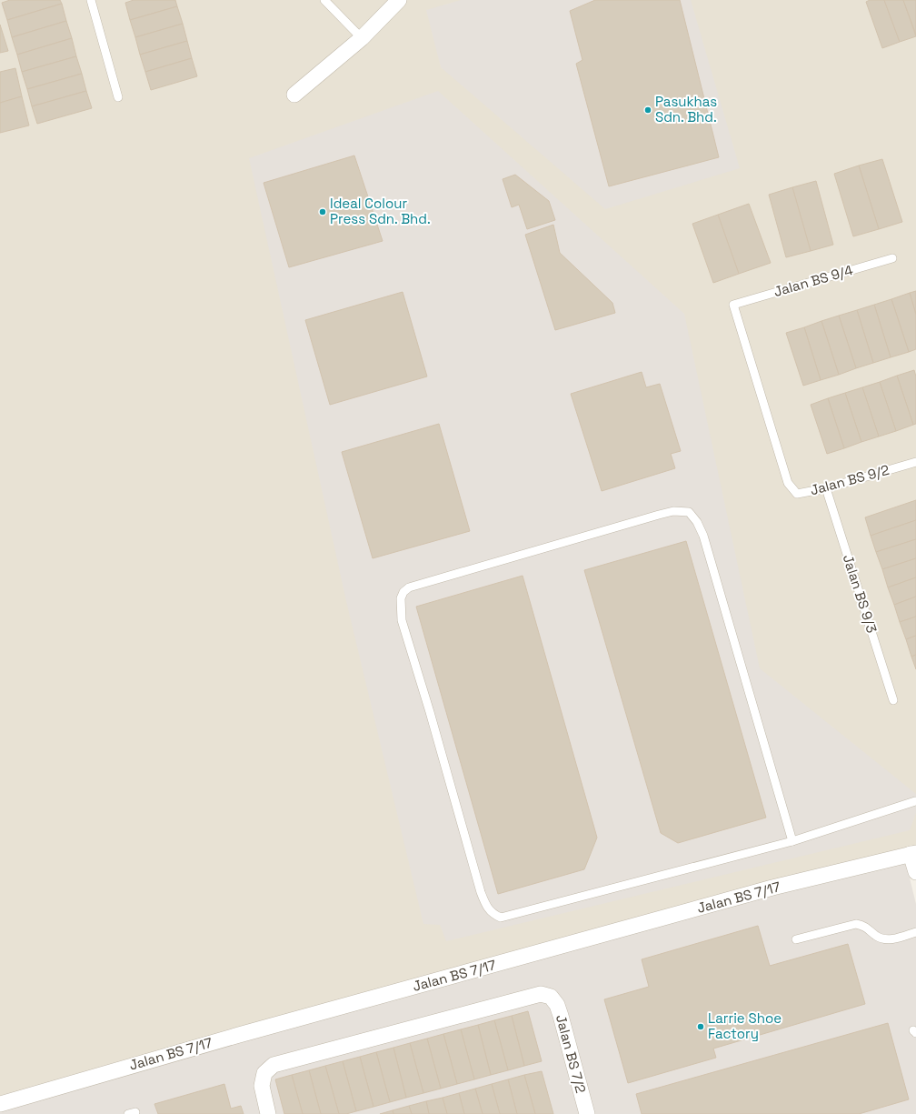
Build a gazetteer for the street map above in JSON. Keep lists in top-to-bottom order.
{
  "streets": {
    "street": ["Jalan BS 7/17", "Jalan BS 7/2"],
    "lane": ["Jalan BS 9/4", "Jalan BS 9/2", "Jalan BS 9/3"]
  },
  "crossings": [
    ["Jalan BS 9/4", "Jalan BS 9/2"],
    ["Jalan BS 9/2", "Jalan BS 9/3"]
  ],
  "places": ["Pasukhas Sdn. Bhd.", "Ideal Colour Press Sdn. Bhd.", "Larrie Shoe Factory"]
}
